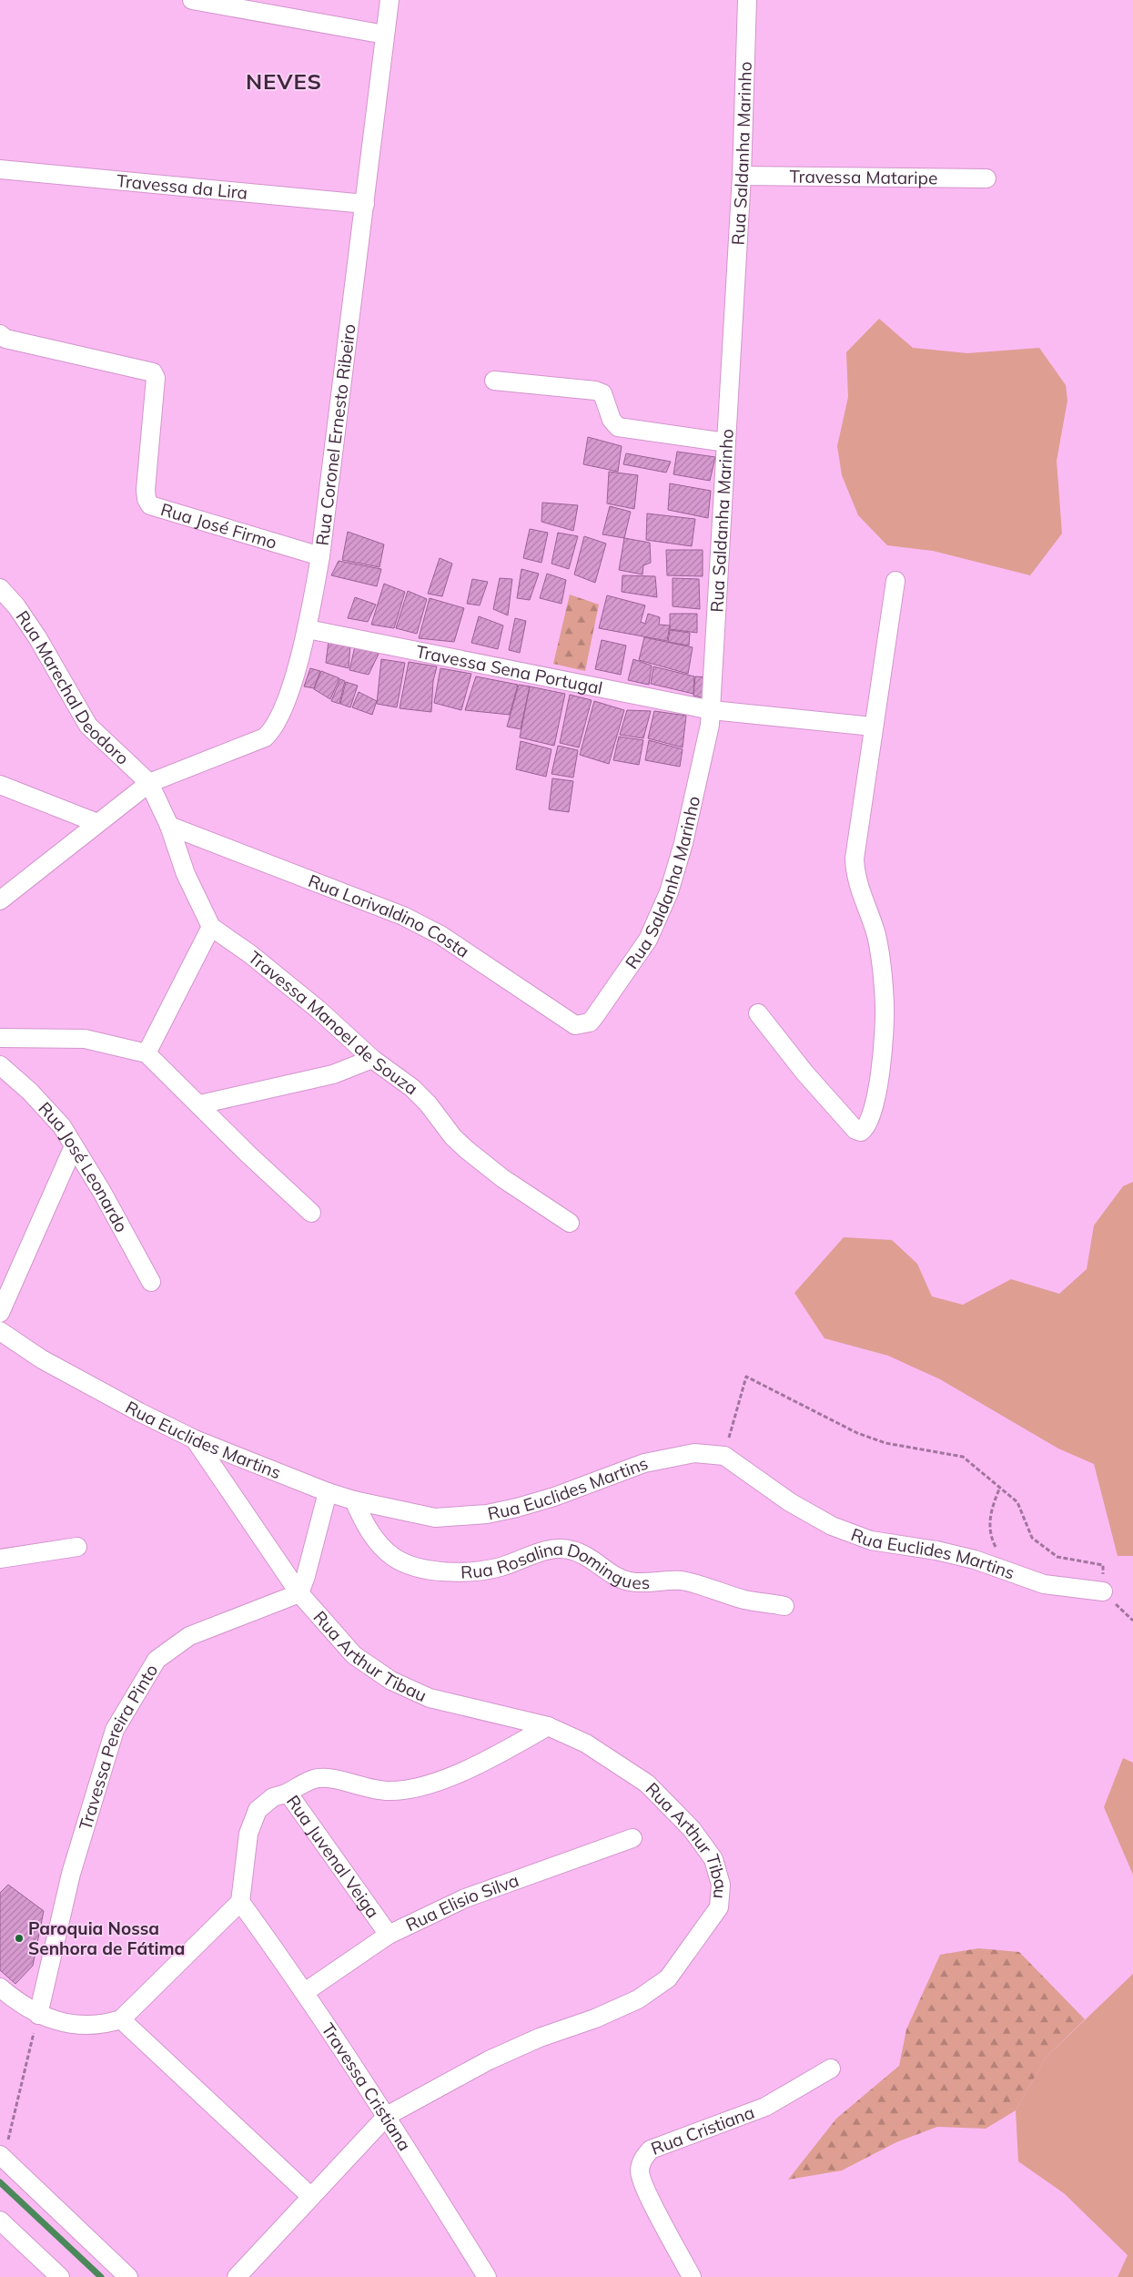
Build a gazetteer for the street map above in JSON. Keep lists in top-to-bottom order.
{
  "streets": {
    "street": [
      "Rua Saldanha Marinho",
      "Travessa Mataripe",
      "Travessa da Lira",
      "Rua Coronel Ernesto Ribeiro",
      "Rua José Firmo",
      "Travessa Sena Portugal",
      "Rua Marechal Deodoro",
      "Rua Lorivaldino Costa",
      "Travessa Manoel de Souza",
      "Rua José Leonardo",
      "Rua Euclides Martins",
      "Rua Rosalina Domingues",
      "Rua Arthur Tibau",
      "Travessa Pereira Pinto",
      "Rua Juvenal Veiga",
      "Rua Elisio Silva",
      "Travessa Cristiana",
      "Rua Cristiana"
    ]
  },
  "crossings": [
    ["Rua Saldanha Marinho", "Travessa Mataripe"],
    ["Rua Saldanha Marinho", "Travessa Sena Portugal"],
    ["Rua Saldanha Marinho", "Rua Lorivaldino Costa"],
    ["Travessa da Lira", "Rua Coronel Ernesto Ribeiro"],
    ["Rua Coronel Ernesto Ribeiro", "Rua José Firmo"],
    ["Rua Coronel Ernesto Ribeiro", "Travessa Sena Portugal"],
    ["Rua Coronel Ernesto Ribeiro", "Rua Marechal Deodoro"],
    ["Rua Coronel Ernesto Ribeiro", "Travessa Manoel de Souza"],
    ["Rua Marechal Deodoro", "Travessa Manoel de Souza"],
    ["Rua Lorivaldino Costa", "Travessa Manoel de Souza"],
    ["Rua Euclides Martins", "Rua Rosalina Domingues"],
    ["Rua Euclides Martins", "Rua Arthur Tibau"],
    ["Rua Arthur Tibau", "Travessa Pereira Pinto"],
    ["Rua Arthur Tibau", "Travessa Cristiana"],
    ["Rua Juvenal Veiga", "Rua Elisio Silva"],
    ["Rua Juvenal Veiga", "Travessa Cristiana"],
    ["Rua Elisio Silva", "Travessa Cristiana"]
  ],
  "districts": ["NEVES"],
  "places": ["Paroquia Nossa Senhora de Fátima"]
}
